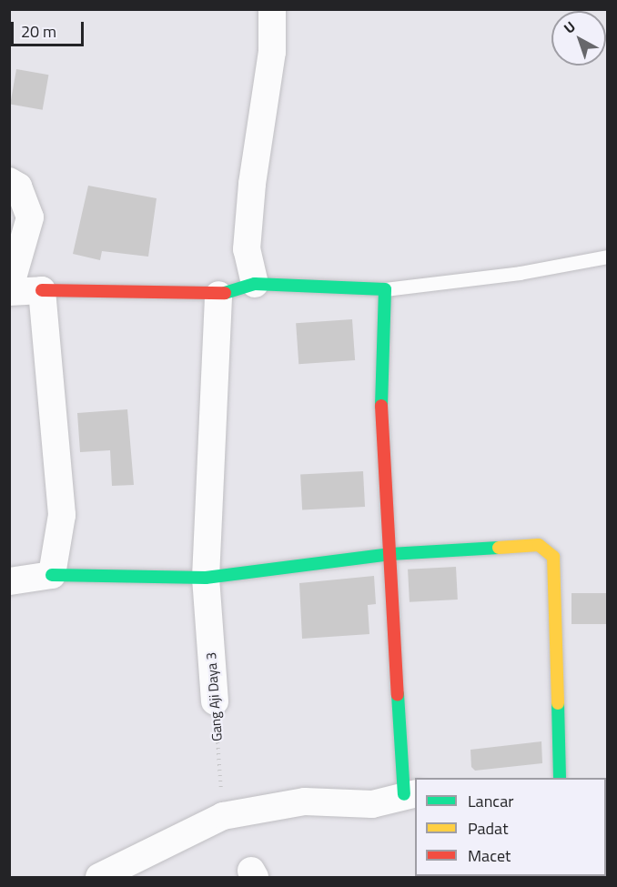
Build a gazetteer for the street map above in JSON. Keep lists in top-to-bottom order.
{
  "streets": {
    "street": ["Gang Aji Daya 3"]
  },
  "legend": ["Lancar", "Padat", "Macet"],
  "scale_bar": "20 m",
  "north": "top left"
}
